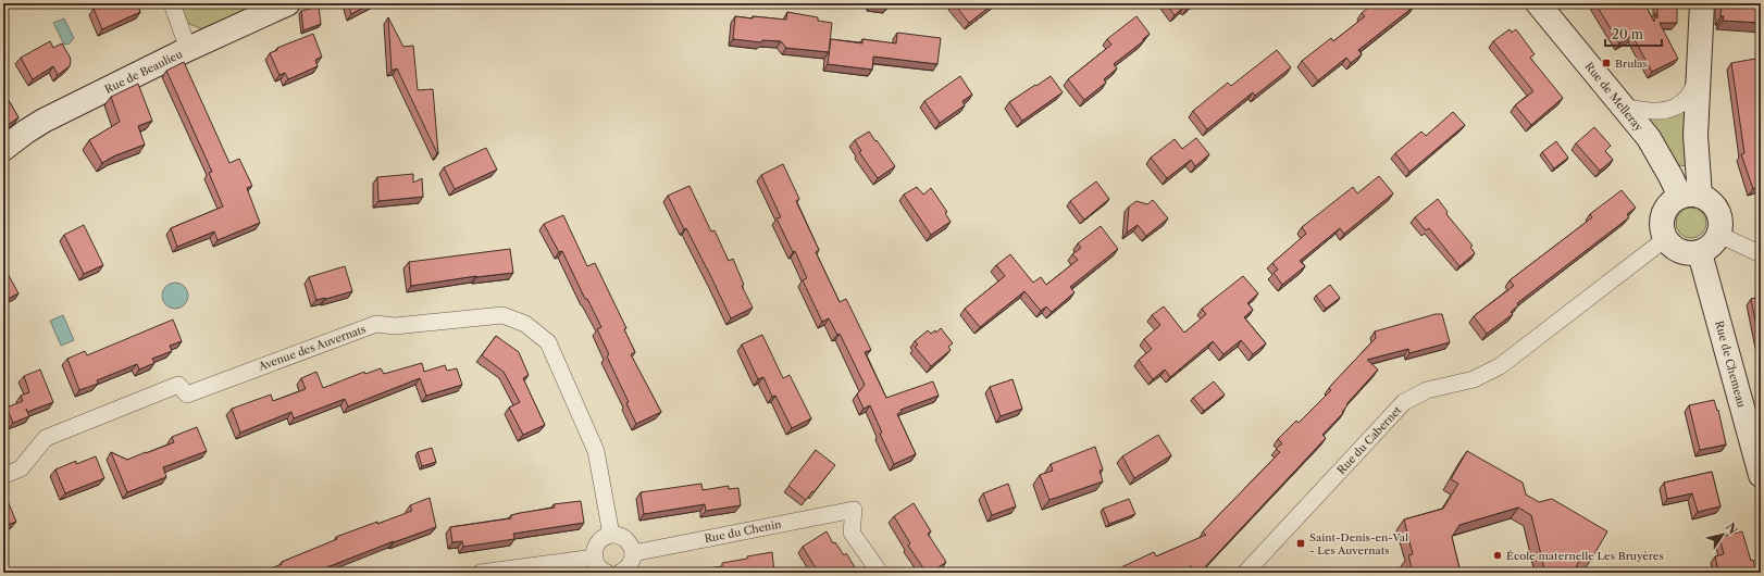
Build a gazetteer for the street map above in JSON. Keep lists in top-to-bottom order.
{
  "streets": {
    "street": [
      "Rue de Beaulieu",
      "Rue de Melleray",
      "Avenue des Auvernats",
      "Rue de Chemeau",
      "Rue du Cabernet",
      "Rue du Chenin"
    ]
  },
  "crossings": [
    ["Rue de Melleray", "Rue de Chemeau"],
    ["Rue de Melleray", "Rue du Cabernet"],
    ["Rue de Chemeau", "Rue du Cabernet"]
  ],
  "places": {
    "transit": ["Brulas", "Saint-Denis-en-Val - Les Auvernats"],
    "other": ["École maternelle Les Bruyères"]
  },
  "scale_bar": "20 m",
  "north": "top right"
}
